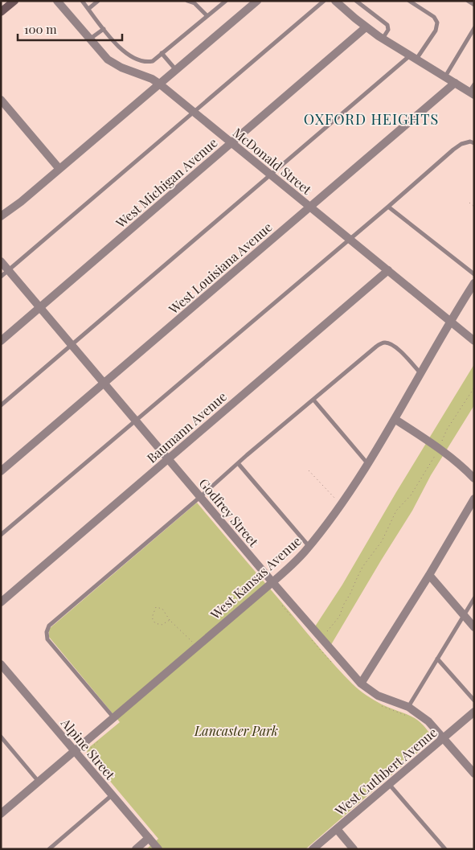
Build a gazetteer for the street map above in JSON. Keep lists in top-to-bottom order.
{
  "streets": {
    "street": [
      "McDonald Street",
      "West Michigan Avenue",
      "West Louisiana Avenue",
      "Baumann Avenue",
      "Godfrey Street",
      "West Kansas Avenue",
      "Alpine Street",
      "West Cuthbert Avenue"
    ]
  },
  "crossings": [
    ["McDonald Street", "West Michigan Avenue"],
    ["McDonald Street", "West Louisiana Avenue"],
    ["McDonald Street", "Baumann Avenue"],
    ["McDonald Street", "West Kansas Avenue"],
    ["West Michigan Avenue", "Godfrey Street"],
    ["West Louisiana Avenue", "Godfrey Street"],
    ["Baumann Avenue", "Godfrey Street"],
    ["Godfrey Street", "West Kansas Avenue"],
    ["Godfrey Street", "West Cuthbert Avenue"],
    ["West Kansas Avenue", "Alpine Street"]
  ],
  "districts": ["OXFORD HEIGHTS"],
  "parks": ["Lancaster Park"],
  "scale_bar": "100 m"
}
